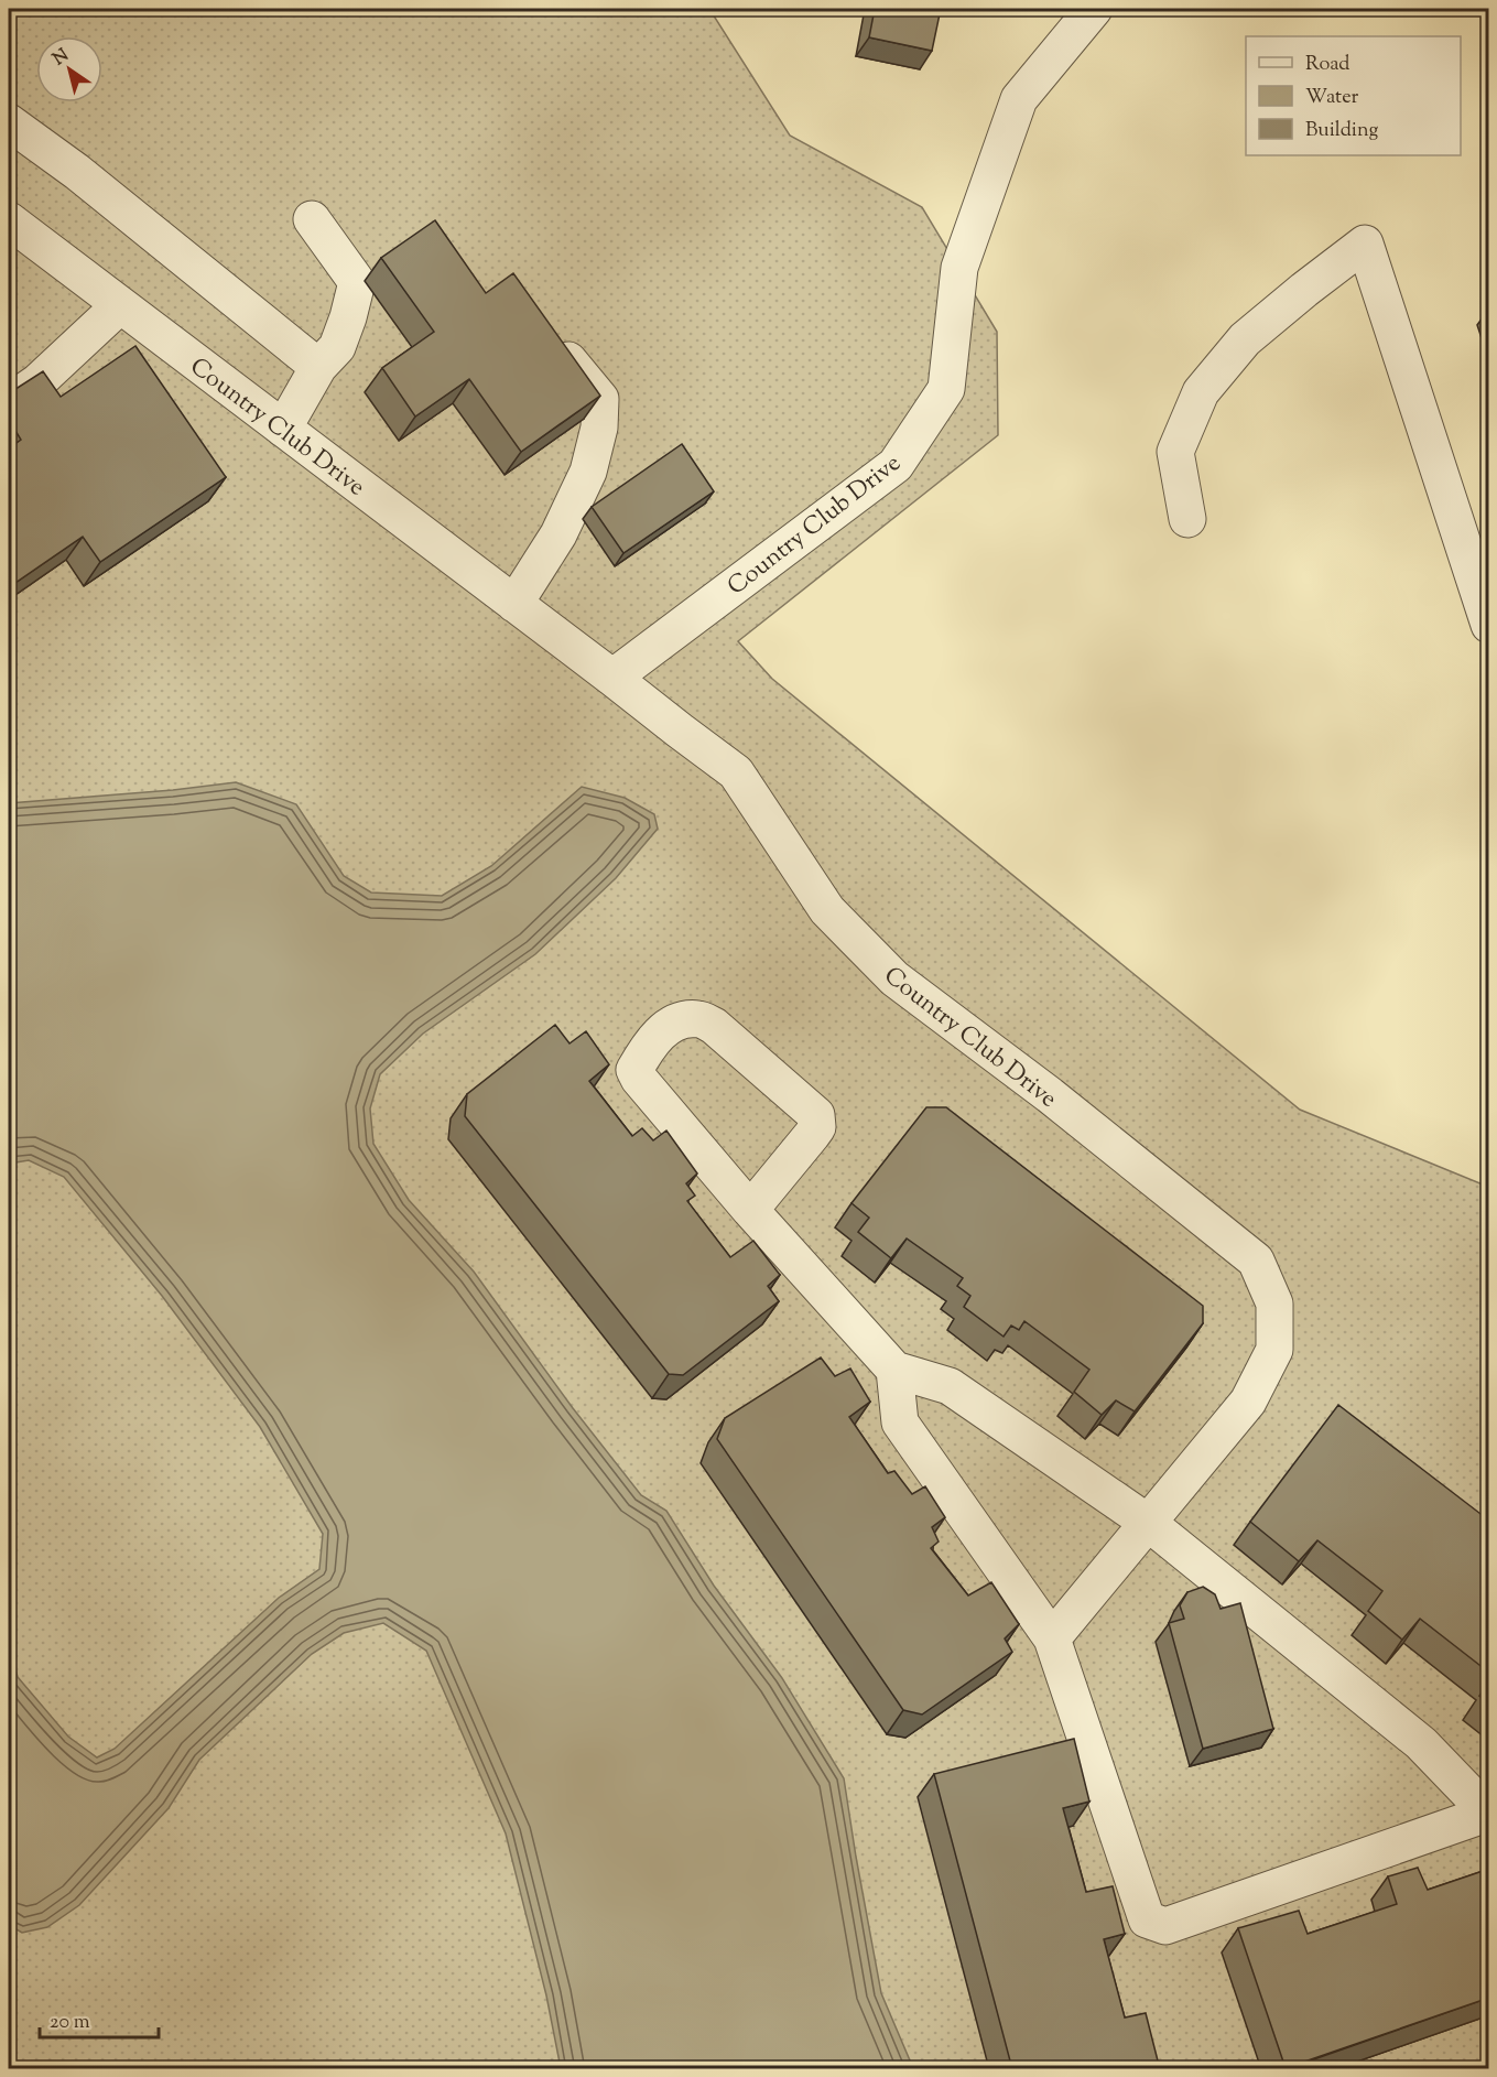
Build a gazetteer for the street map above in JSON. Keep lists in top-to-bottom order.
{
  "streets": {
    "street": ["Country Club Drive"]
  },
  "legend": ["Road", "Water", "Building"],
  "scale_bar": "20 m",
  "north": "top left"
}
